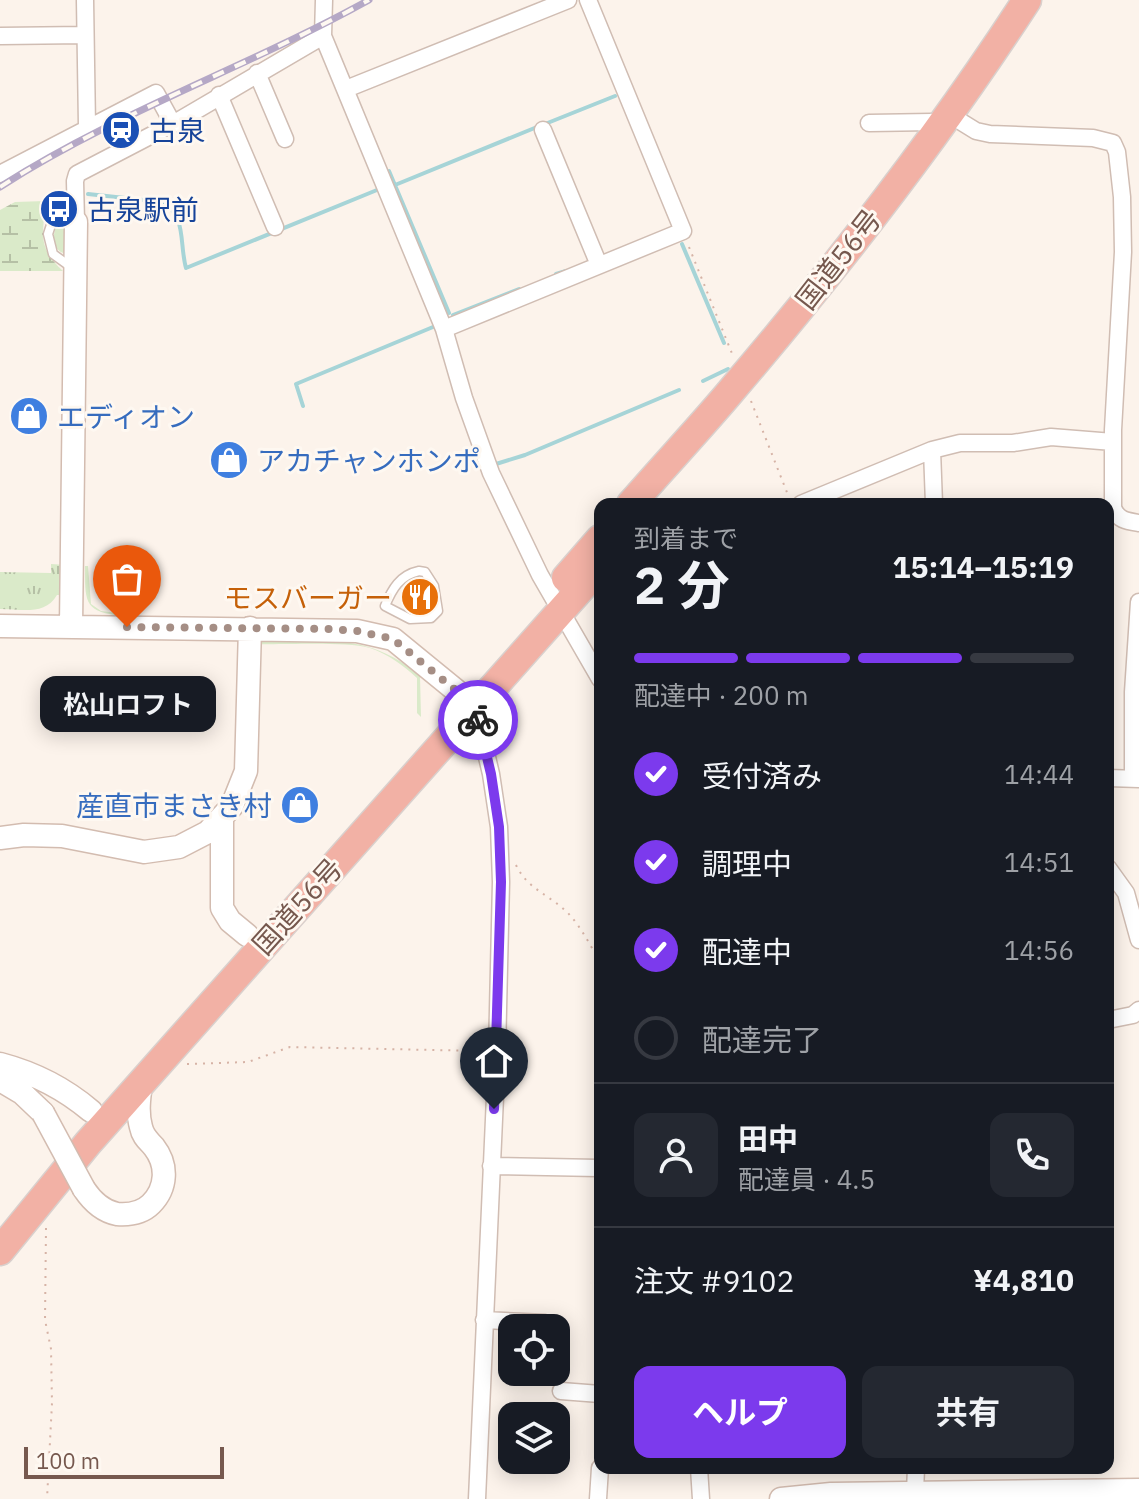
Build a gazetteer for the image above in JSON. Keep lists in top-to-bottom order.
{
  "streets": {
    "highway": ["国道56号"]
  },
  "places": {
    "station": ["古泉"],
    "bus stop": ["古泉駅前"],
    "shop": ["エディオン", "アカチャンホンポ", "産直市まさき村"],
    "restaurant": ["モスバーガー"],
    "other": ["松山ロフト"]
  },
  "scale_bar": "100 m",
  "page": {
    "heading": ["2 分", "到着まで", "15:14–15:19"],
    "panel": [
      "田中",
      "配達員 · 4.5",
      "注文 #9102",
      "¥4,810"
    ],
    "bar": "配達中 · 200 m",
    "bubble": "松山ロフト",
    "list": [
      ["受付済み", "14:44"],
      ["調理中", "14:51"],
      ["配達中", "14:56"],
      "配達完了"
    ],
    "buttons": ["ヘルプ", "共有"],
    "scale": "100 m"
  }
}
